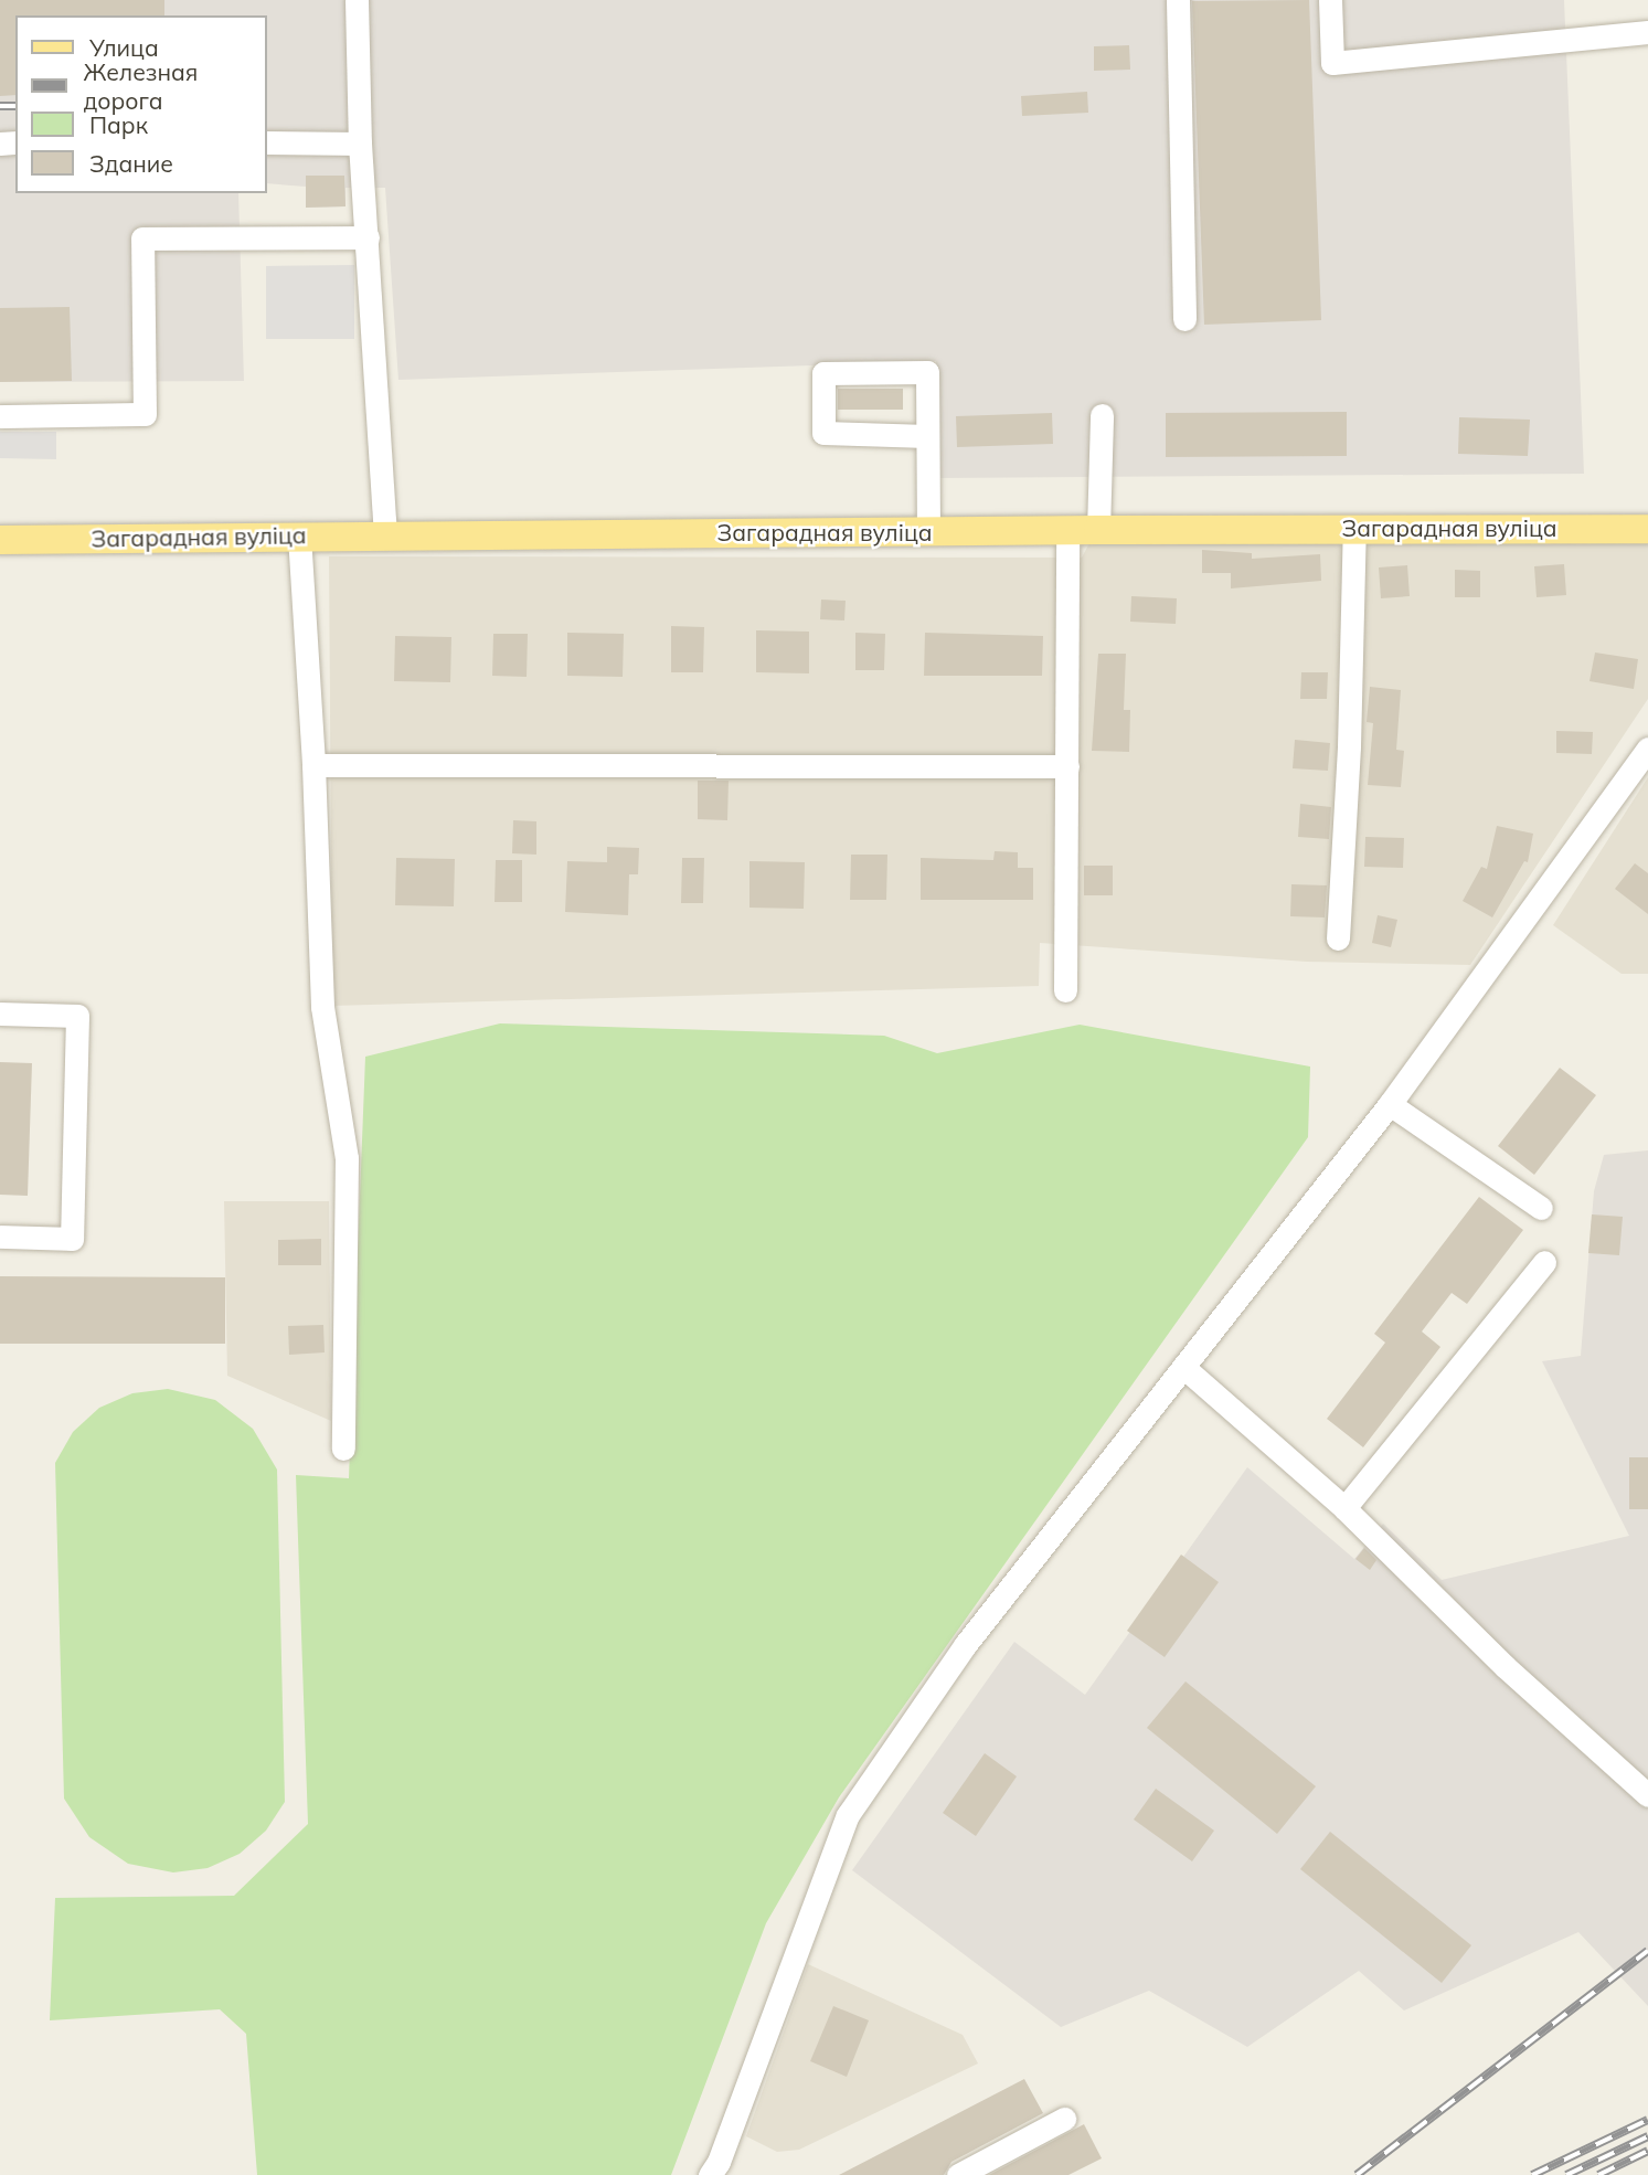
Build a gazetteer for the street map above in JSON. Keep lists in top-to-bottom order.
{
  "streets": {
    "main road": ["Загарадная вуліца"]
  },
  "legend": [
    "Улица",
    "Железная дорога",
    "Парк",
    "Здание"
  ]
}
